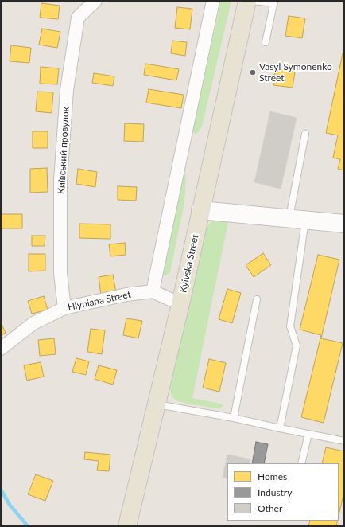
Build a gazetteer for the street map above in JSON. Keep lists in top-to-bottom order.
{
  "streets": {
    "main road": ["Kyivska Street"],
    "street": ["Київський провулок", "Hlyniana Street"]
  },
  "crossings": [
    ["Київський провулок", "Hlyniana Street"]
  ],
  "places": ["Vasyl Symonenko Street"],
  "legend": ["Homes", "Industry", "Other"]
}
